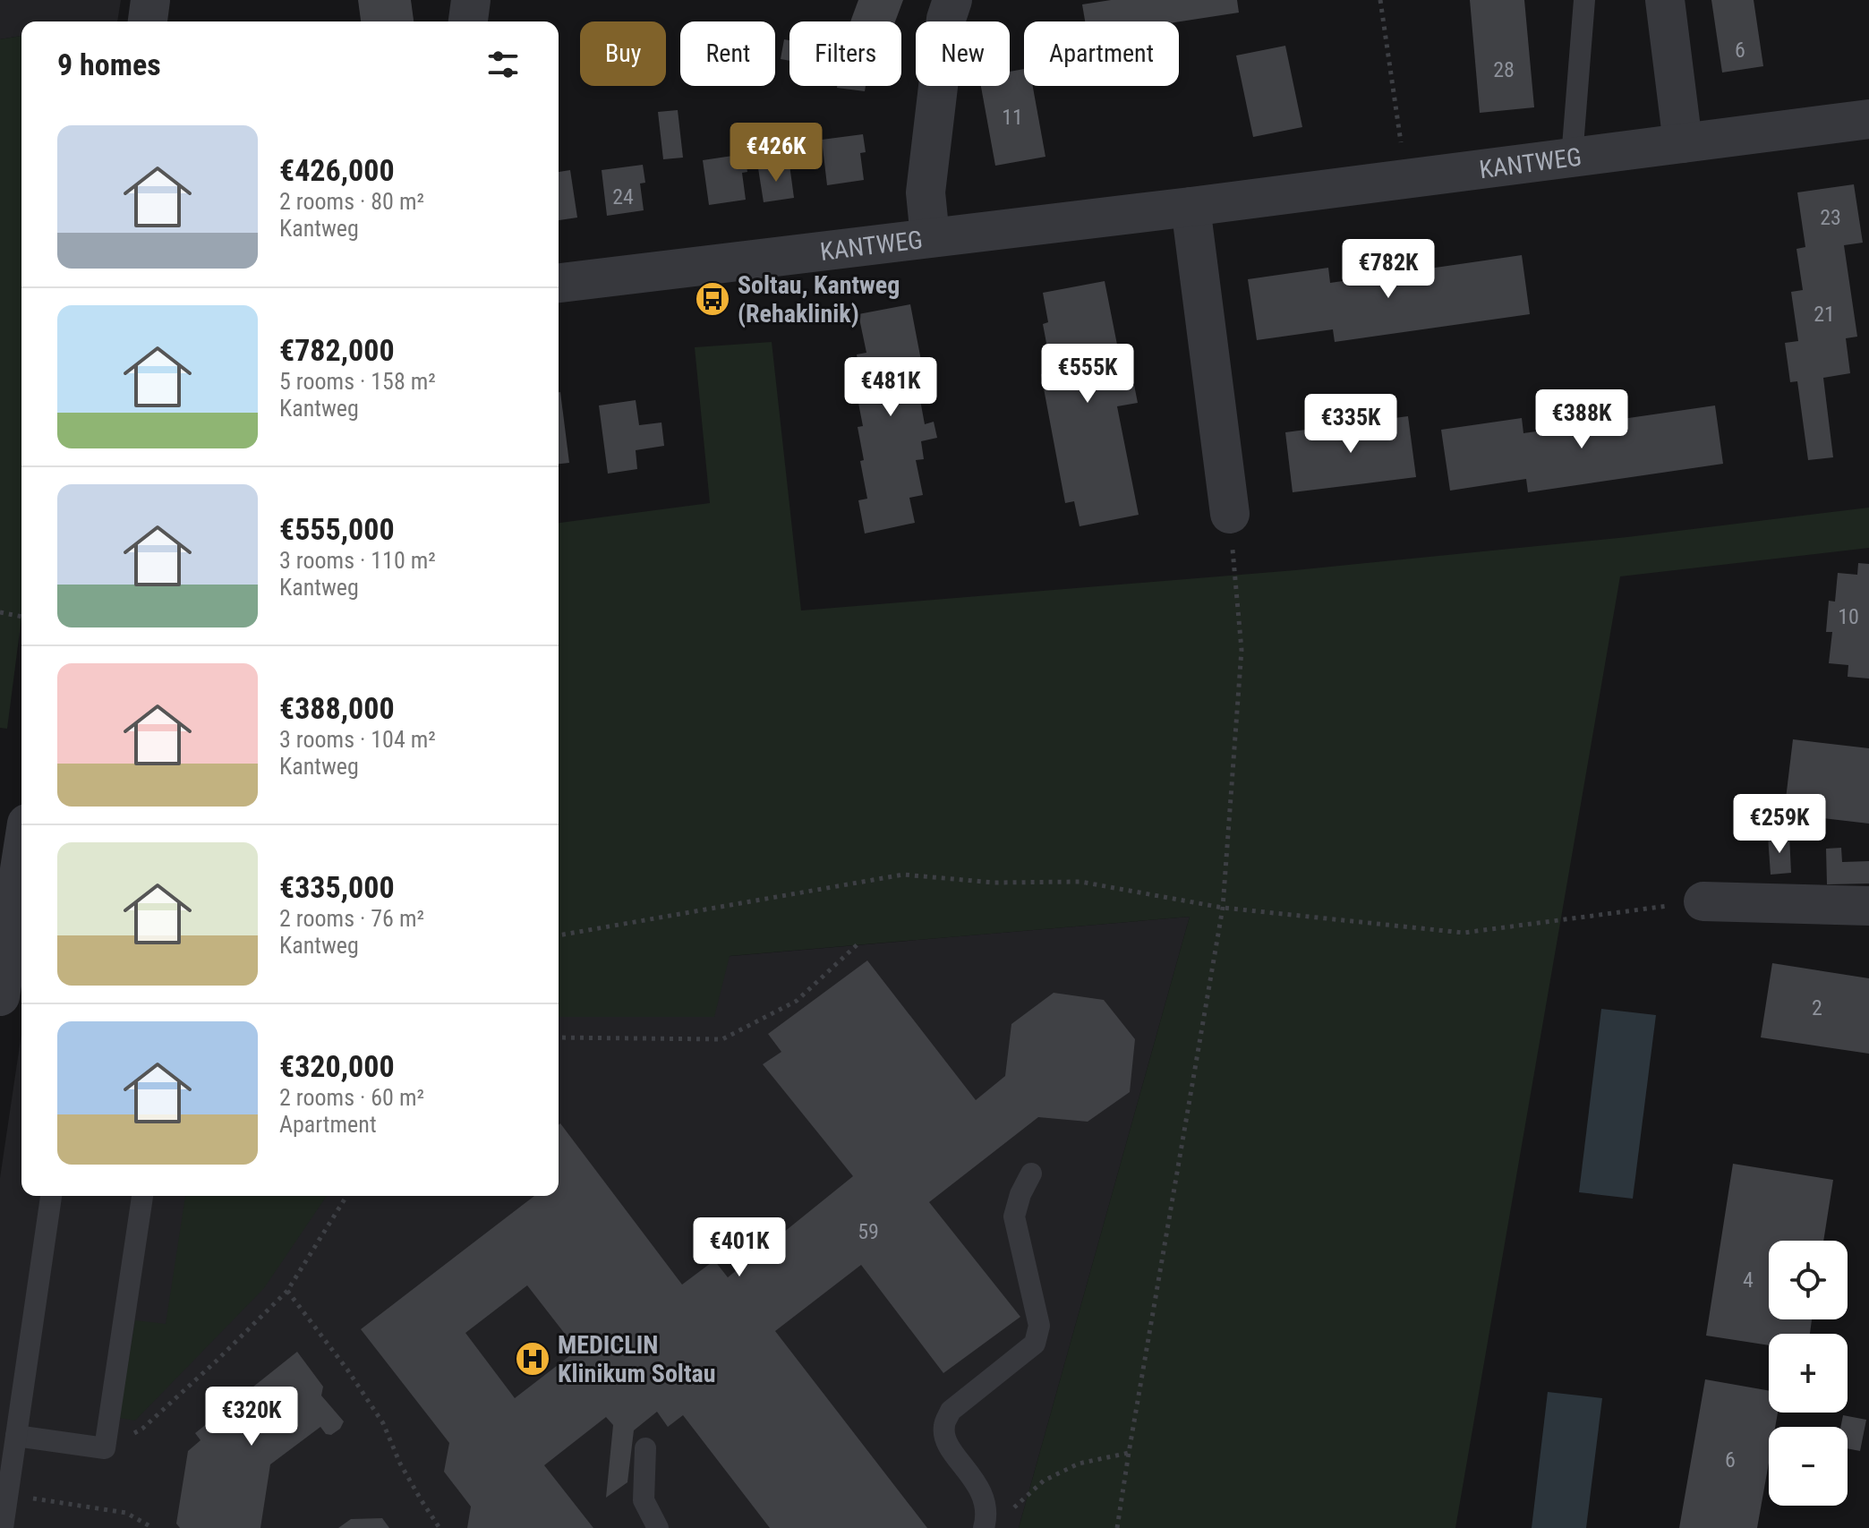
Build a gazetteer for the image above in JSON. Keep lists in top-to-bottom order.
{
  "streets": {
    "street": ["KANTWEG"]
  },
  "places": {
    "bus stop": ["Soltau, Kantweg (Rehaklinik)"],
    "hospital": ["MEDICLIN Klinikum Soltau"]
  },
  "house_numbers": [
    "6",
    "28",
    "11",
    "24",
    "23",
    "21",
    "10",
    "2",
    "59",
    "4",
    "6"
  ],
  "page": {
    "chip": [
      "Buy",
      "Rent",
      "Filters",
      "New",
      "Apartment"
    ],
    "heading": "9 homes",
    "list": [
      {
        "name": "€426,000",
        "note": "2 rooms · 80 m² · Kantweg"
      },
      {
        "name": "€782,000",
        "note": "5 rooms · 158 m² · Kantweg"
      },
      {
        "name": "€555,000",
        "note": "3 rooms · 110 m² · Kantweg"
      },
      {
        "name": "€388,000",
        "note": "3 rooms · 104 m² · Kantweg"
      },
      {
        "name": "€335,000",
        "note": "2 rooms · 76 m² · Kantweg"
      },
      {
        "name": "€320,000",
        "note": "2 rooms · 60 m² · Apartment"
      }
    ],
    "price": [
      "€426K",
      "€782K",
      "€555K",
      "€481K",
      "€388K",
      "€335K",
      "€259K",
      "€401K",
      "€320K"
    ],
    "map_buttons": ["+", "−"]
  }
}
